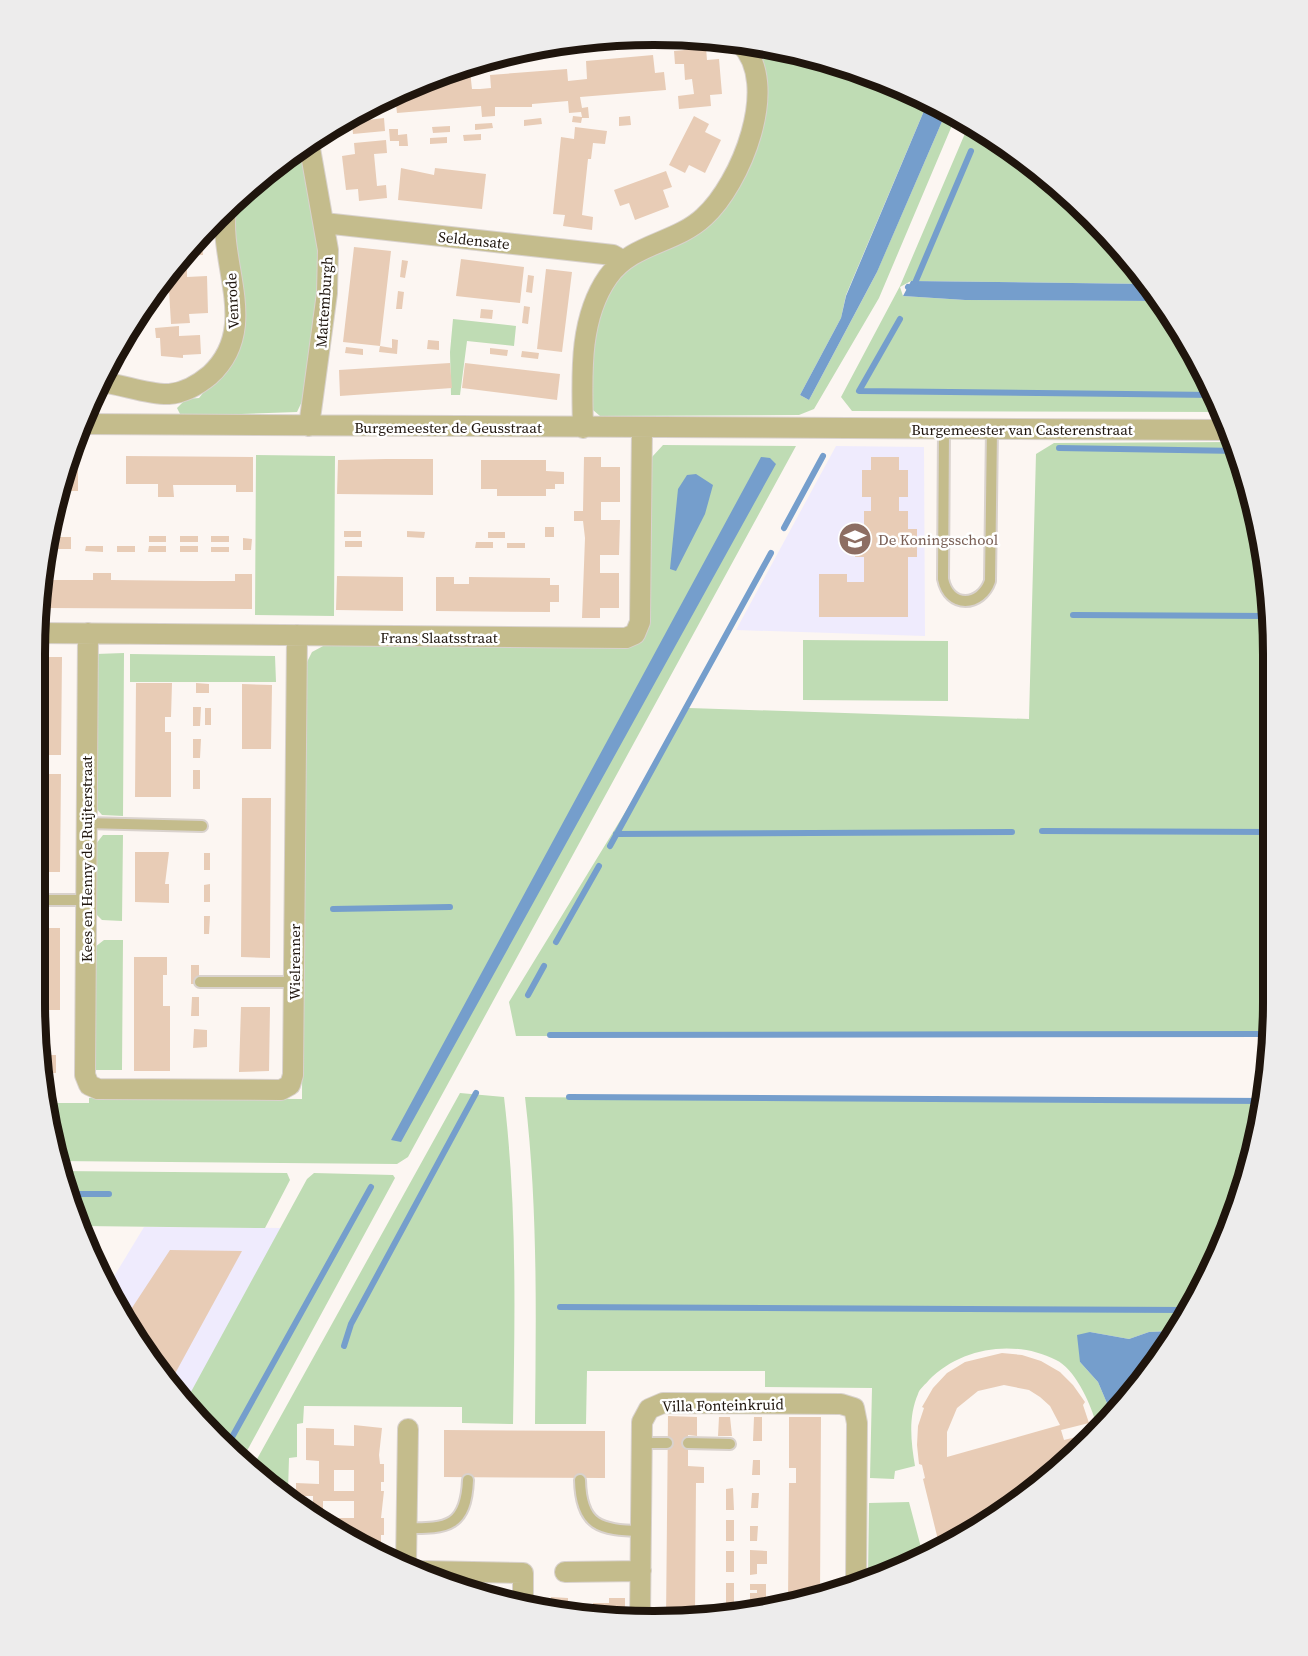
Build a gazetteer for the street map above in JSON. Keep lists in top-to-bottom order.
{
  "streets": {
    "street": [
      "Seldensate",
      "Venrode",
      "Mattemburgh",
      "Burgemeester de Geusstraat",
      "Burgemeester van Casterenstraat",
      "Frans Slaatsstraat",
      "Kees en Henny de Ruijterstraat",
      "Wielrenner",
      "Villa Fonteinkruid"
    ]
  },
  "crossings": [
    ["Seldensate", "Mattemburgh"],
    ["Mattemburgh", "Burgemeester de Geusstraat"],
    ["Burgemeester de Geusstraat", "Burgemeester van Casterenstraat"],
    ["Burgemeester de Geusstraat", "Frans Slaatsstraat"],
    ["Frans Slaatsstraat", "Kees en Henny de Ruijterstraat"],
    ["Frans Slaatsstraat", "Wielrenner"],
    ["Kees en Henny de Ruijterstraat", "Wielrenner"]
  ],
  "places": {
    "school or university": ["De Koningsschool"]
  }
}
